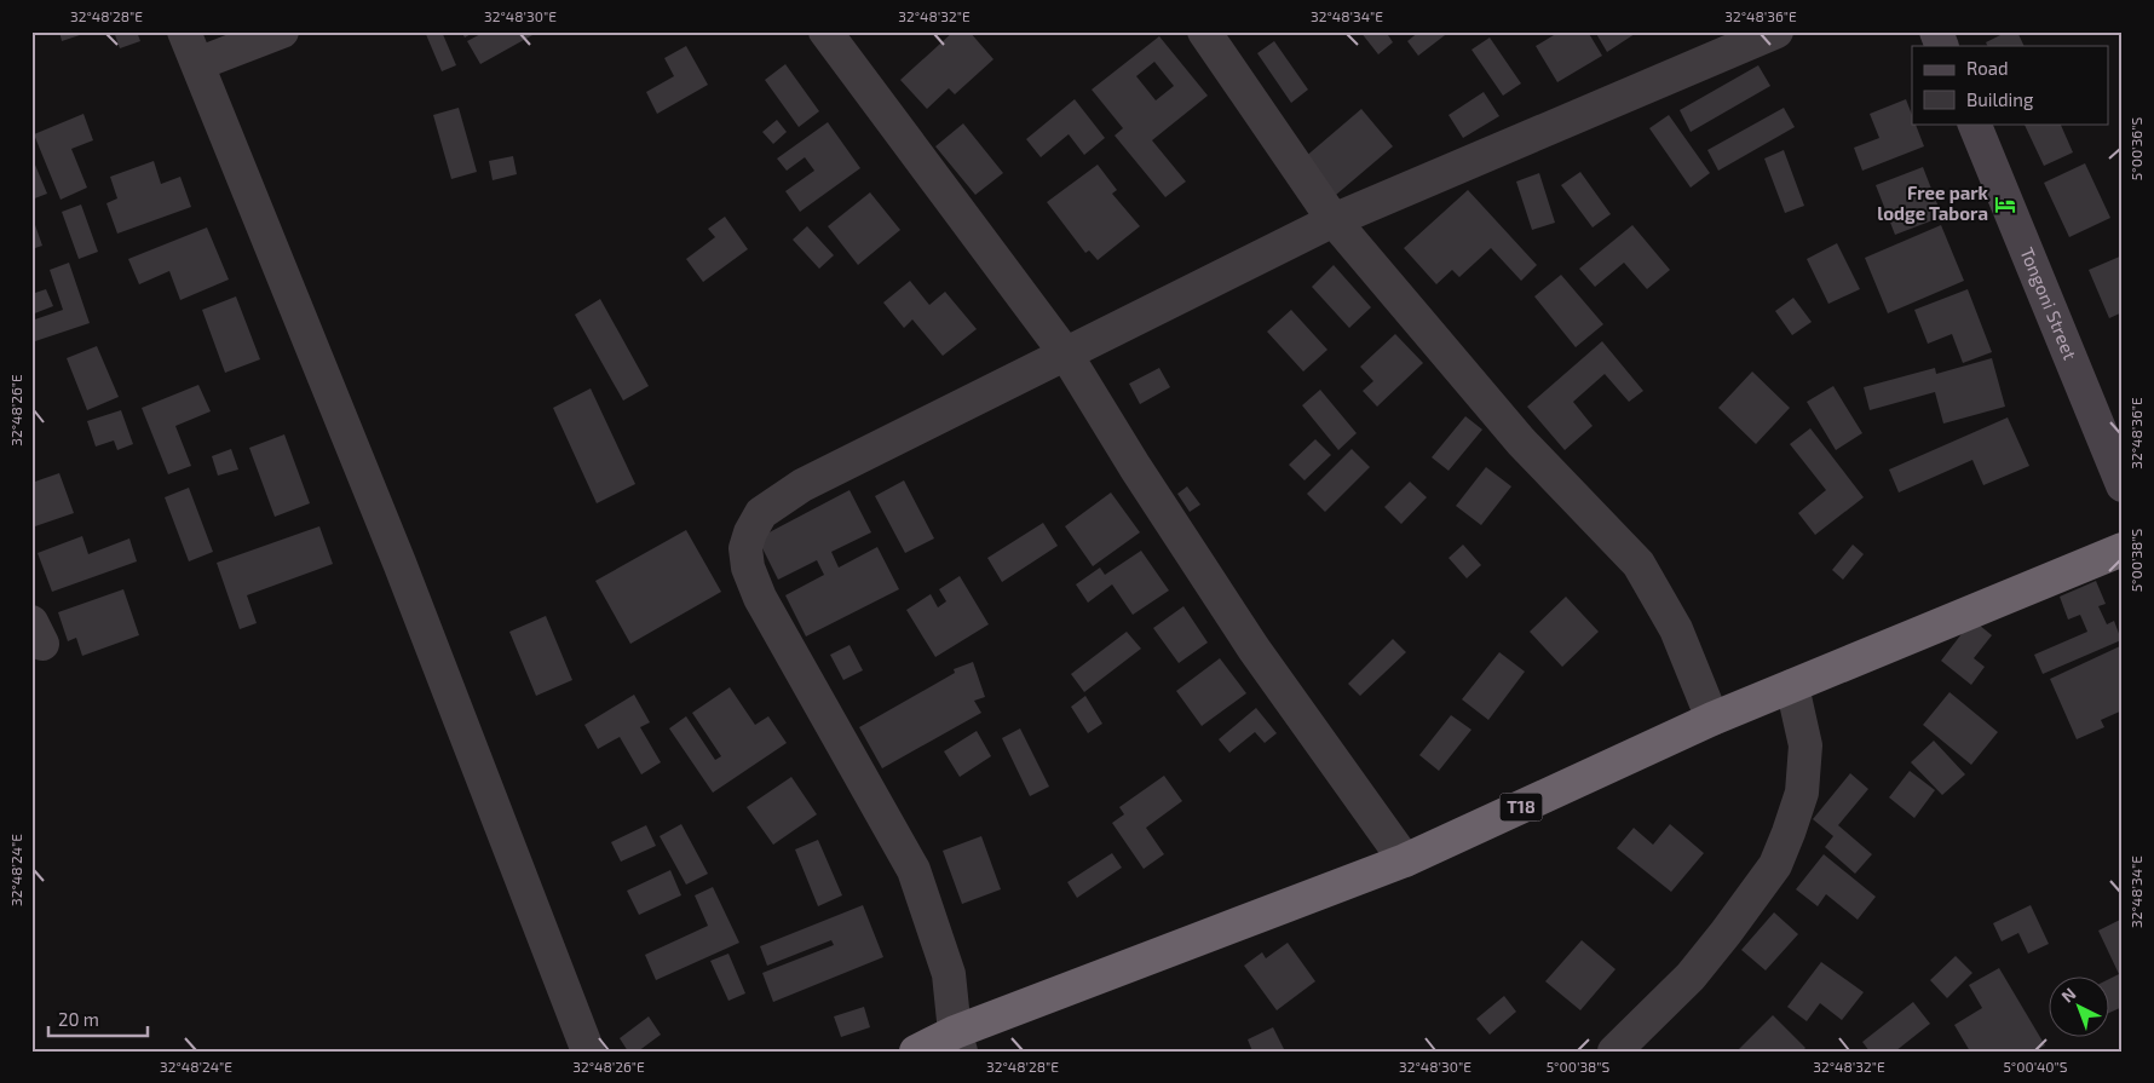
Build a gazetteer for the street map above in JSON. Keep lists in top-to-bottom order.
{
  "streets": {
    "highway": ["T18"],
    "street": ["Tongoni Street"]
  },
  "places": {
    "hotel": ["Free park lodge Tabora"]
  },
  "legend": ["Road", "Building"],
  "scale_bar": "20 m",
  "north": "top left",
  "coordinates": [
    "32°48'28\"E",
    "32°48'30\"E",
    "32°48'32\"E",
    "32°48'34\"E",
    "32°48'36\"E",
    "5°00'36\"S",
    "32°48'26\"E",
    "5°00'38\"S",
    "32°48'24\"E",
    "5°00'40\"S"
  ]
}
